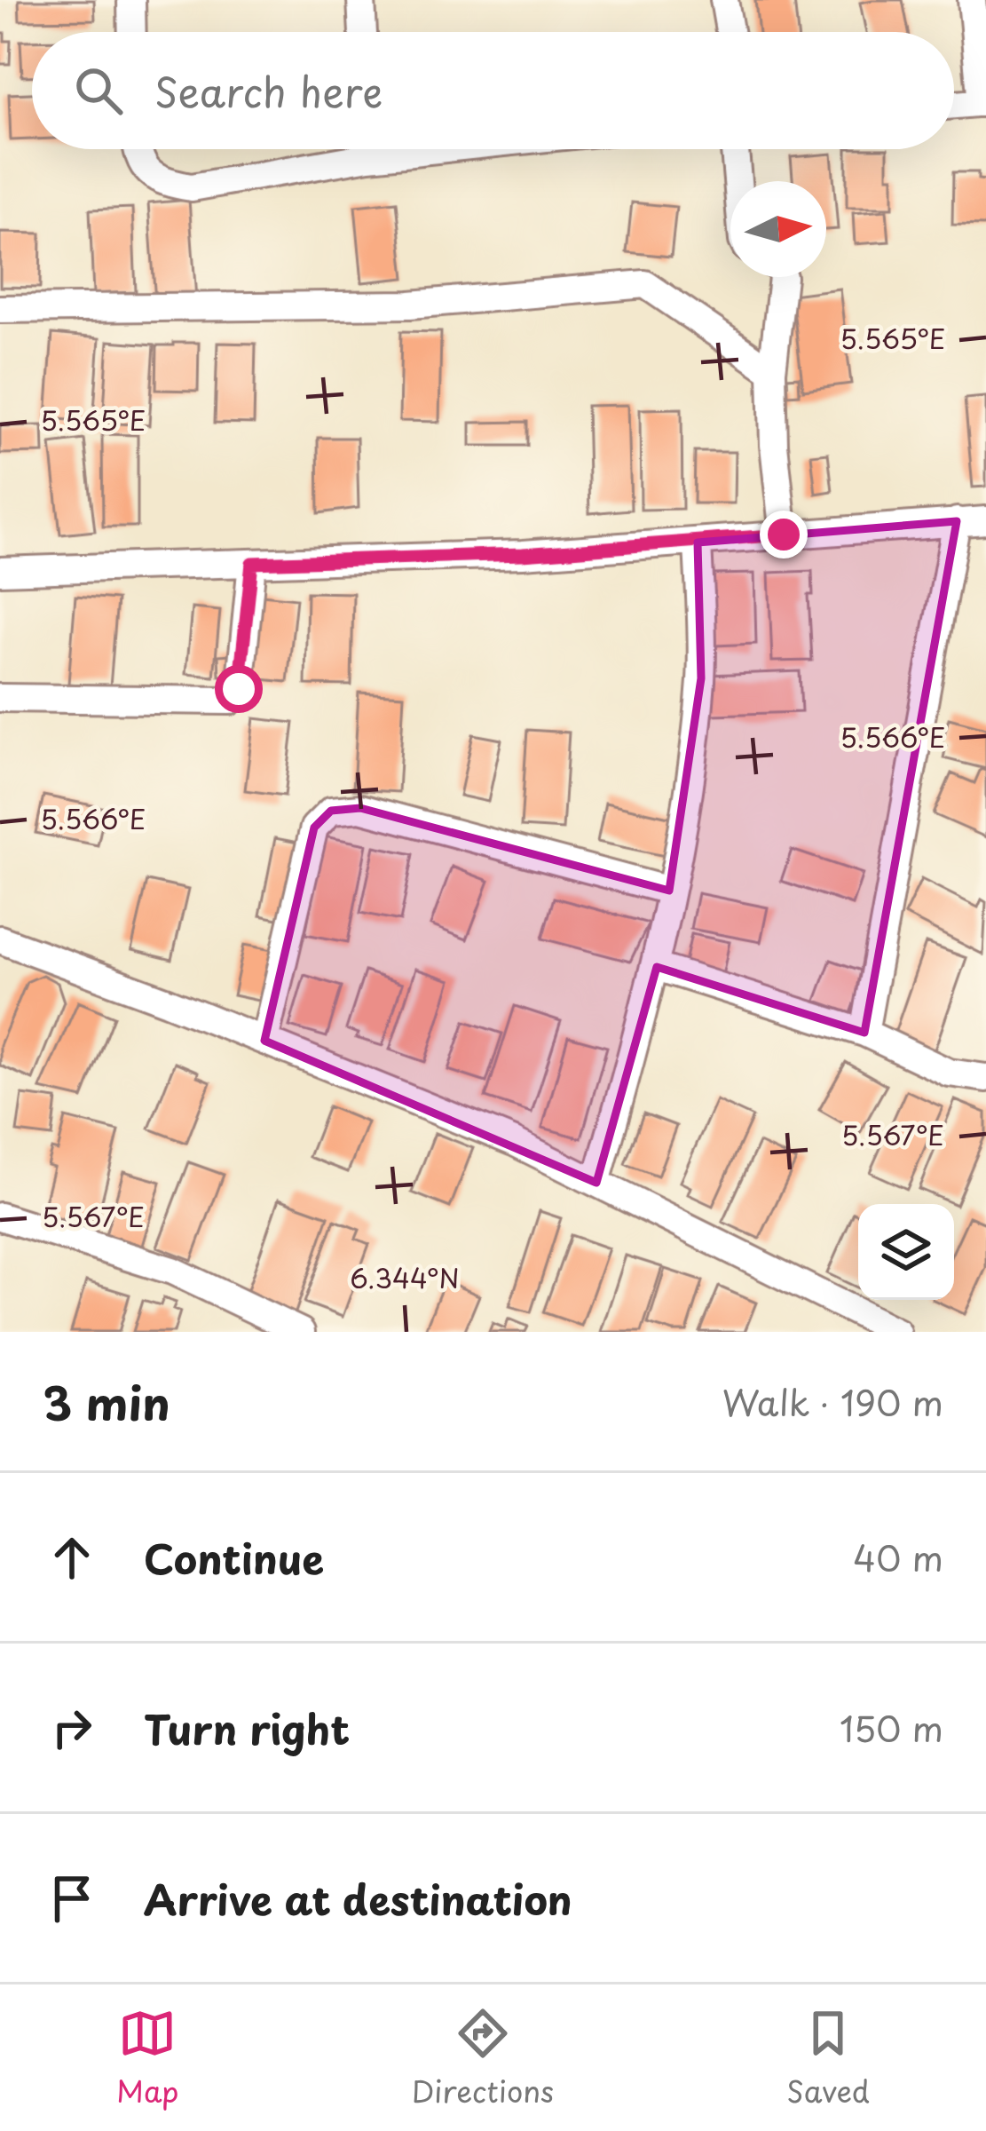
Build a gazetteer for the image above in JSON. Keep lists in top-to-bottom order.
{
  "north": "right",
  "page": {
    "search": "Search here",
    "heading": ["3 min", "Walk · 190 m"],
    "list": [
      ["Continue", "40 m"],
      ["Turn right", "150 m"],
      "Arrive at destination"
    ],
    "nav": ["Map", "Directions", "Saved"]
  },
  "coordinates": [
    "5.565°E",
    "5.566°E",
    "5.567°E",
    "6.344°N"
  ]
}
